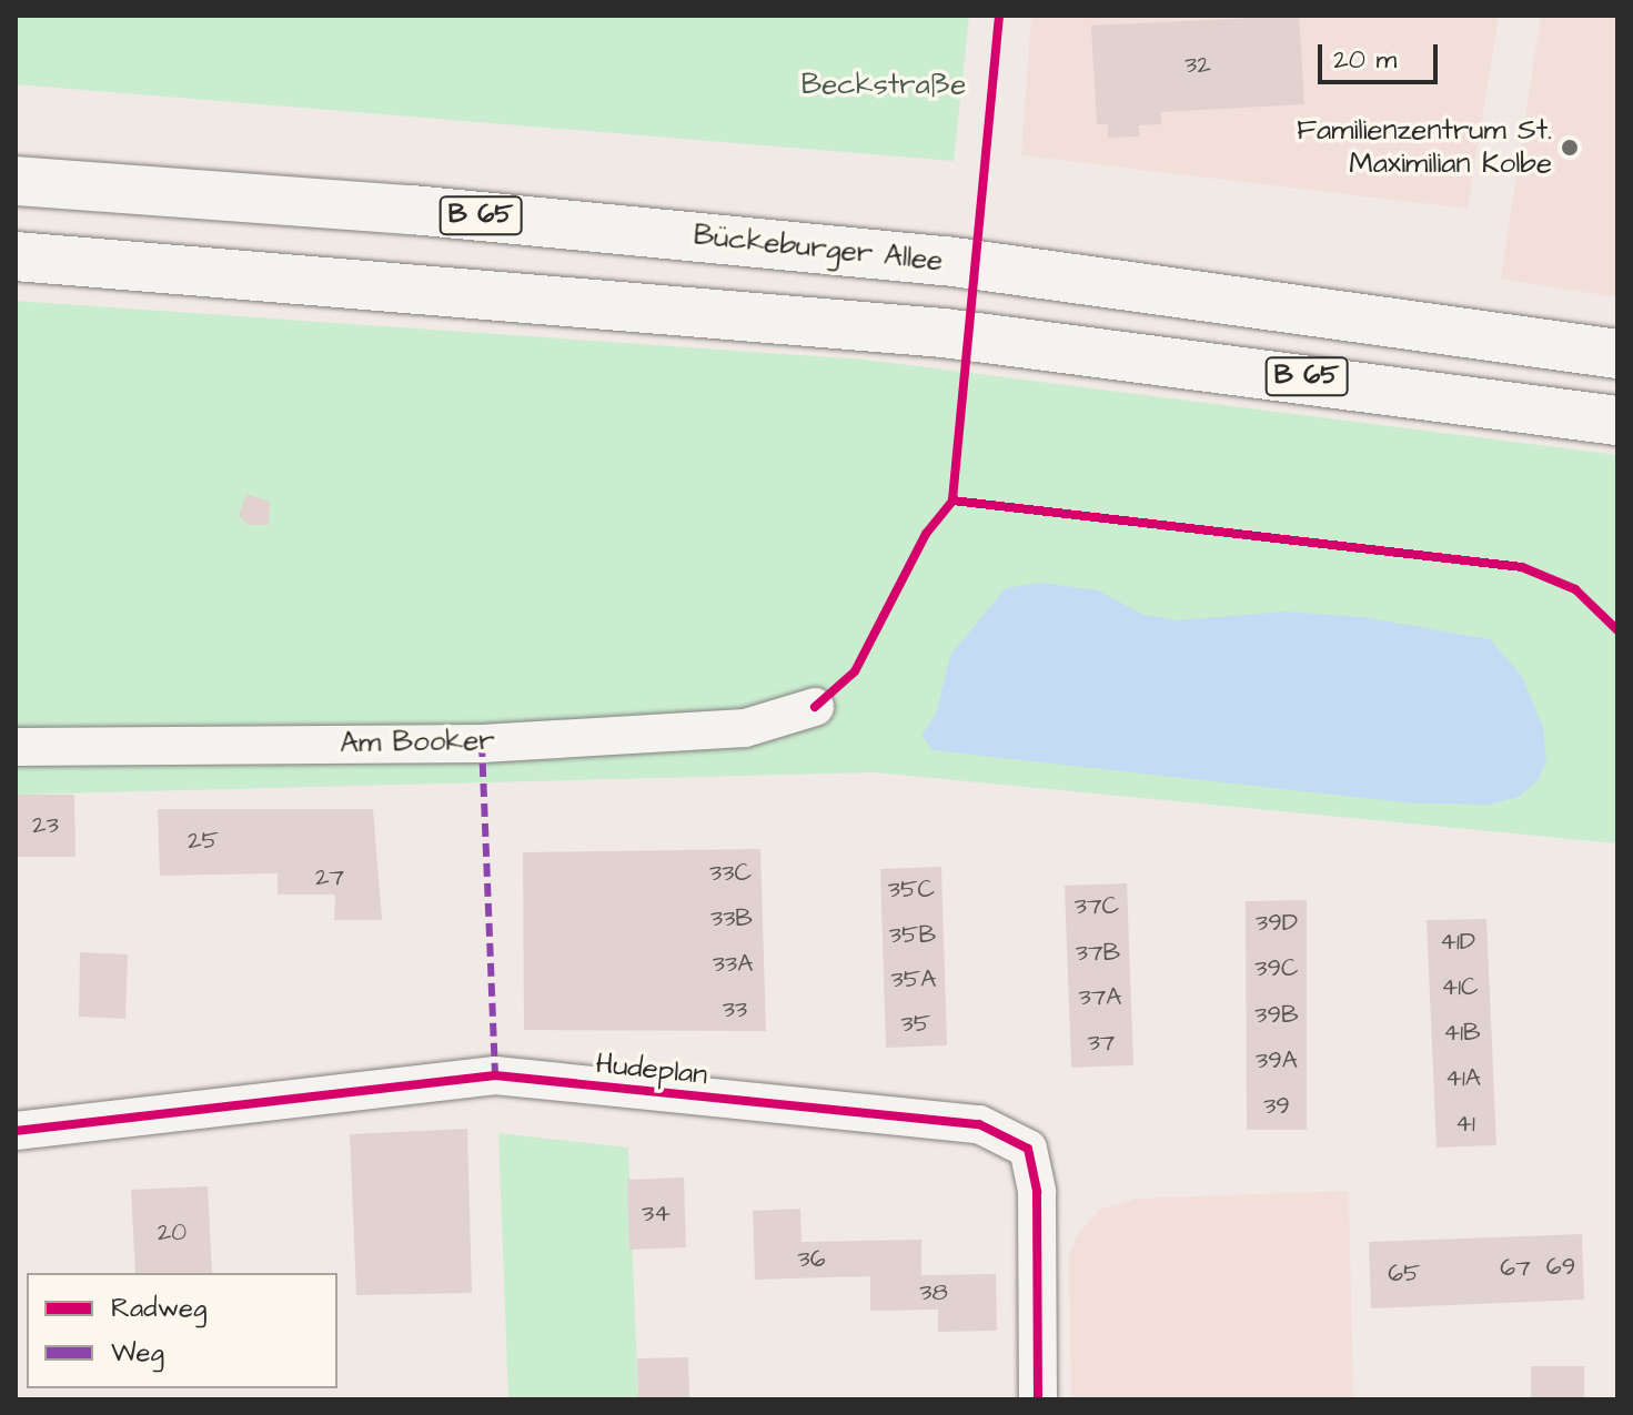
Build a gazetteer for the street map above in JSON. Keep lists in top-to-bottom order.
{
  "streets": {
    "highway": ["B 65", "Bückeburger Allee"],
    "street": ["Am Booker", "Hudeplan"]
  },
  "parks": ["Beckstraße"],
  "places": ["Familienzentrum St. Maximilian Kolbe"],
  "house_numbers": [
    "32",
    "23",
    "25",
    "33C",
    "27",
    "35C",
    "37C",
    "33B",
    "39D",
    "35B",
    "41D",
    "37B",
    "33A",
    "39C",
    "35A",
    "41C",
    "37A",
    "33",
    "39B",
    "35",
    "41B",
    "37",
    "39A",
    "41A",
    "39",
    "41",
    "34",
    "20",
    "36",
    "69",
    "67",
    "65",
    "38"
  ],
  "legend": ["Radweg", "Weg"],
  "scale_bar": "20 m"
}
